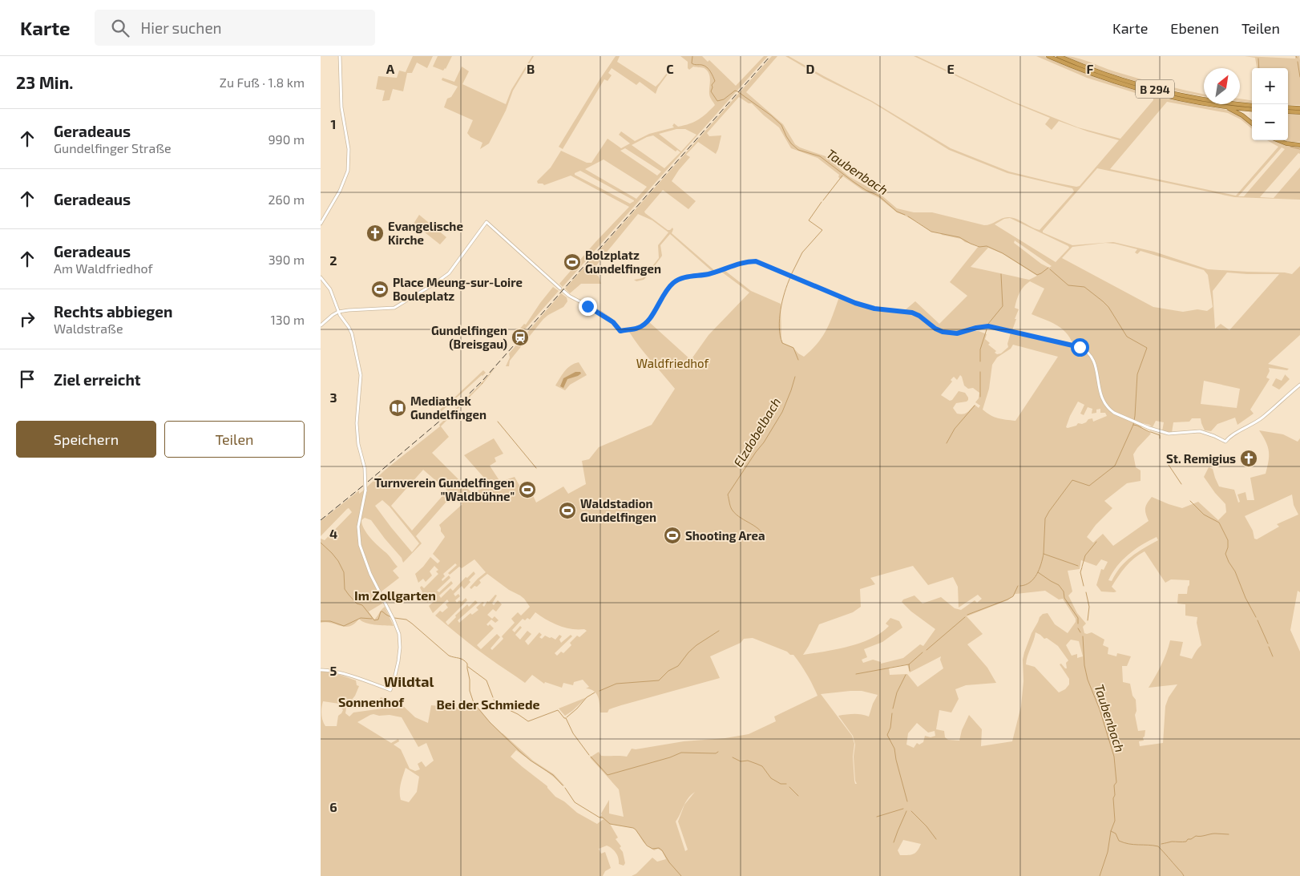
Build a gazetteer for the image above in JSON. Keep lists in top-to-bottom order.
{
  "streets": {
    "highway": ["B 294"]
  },
  "districts": [
    "Im Zollgarten",
    "Wildtal",
    "Sonnenhof",
    "Bei der Schmiede"
  ],
  "water": ["Taubenbach", "Elzdobelbach"],
  "parks": ["Waldfriedhof"],
  "places": {
    "church": ["Evangelische Kirche", "St. Remigius"],
    "sports": [
      "Bolzplatz Gundelfingen",
      "Place Meung-sur-Loire Bouleplatz",
      "Turnverein Gundelfingen \"Waldbühne\"",
      "Waldstadion Gundelfingen",
      "Shooting Area"
    ],
    "station": ["Gundelfingen (Breisgau)"],
    "library": ["Mediathek Gundelfingen"]
  },
  "north": "top right",
  "page": {
    "header": "Karte",
    "search": "Hier suchen",
    "nav": ["Karte", "Ebenen", "Teilen"],
    "heading": ["23 Min.", "Zu Fuß · 1.8 km"],
    "map_buttons": ["+", "−"],
    "list": [
      ["Geradeaus", "Gundelfinger Straße", "990 m"],
      ["Geradeaus", "260 m"],
      ["Geradeaus", "Am Waldfriedhof", "390 m"],
      ["Rechts abbiegen", "Waldstraße", "130 m"],
      "Ziel erreicht"
    ],
    "buttons": ["Speichern", "Teilen"]
  },
  "grid": {
    "columns": [
      "A",
      "B",
      "C",
      "D",
      "E",
      "F"
    ],
    "rows": [
      "1",
      "2",
      "3",
      "4",
      "5",
      "6"
    ]
  }
}
